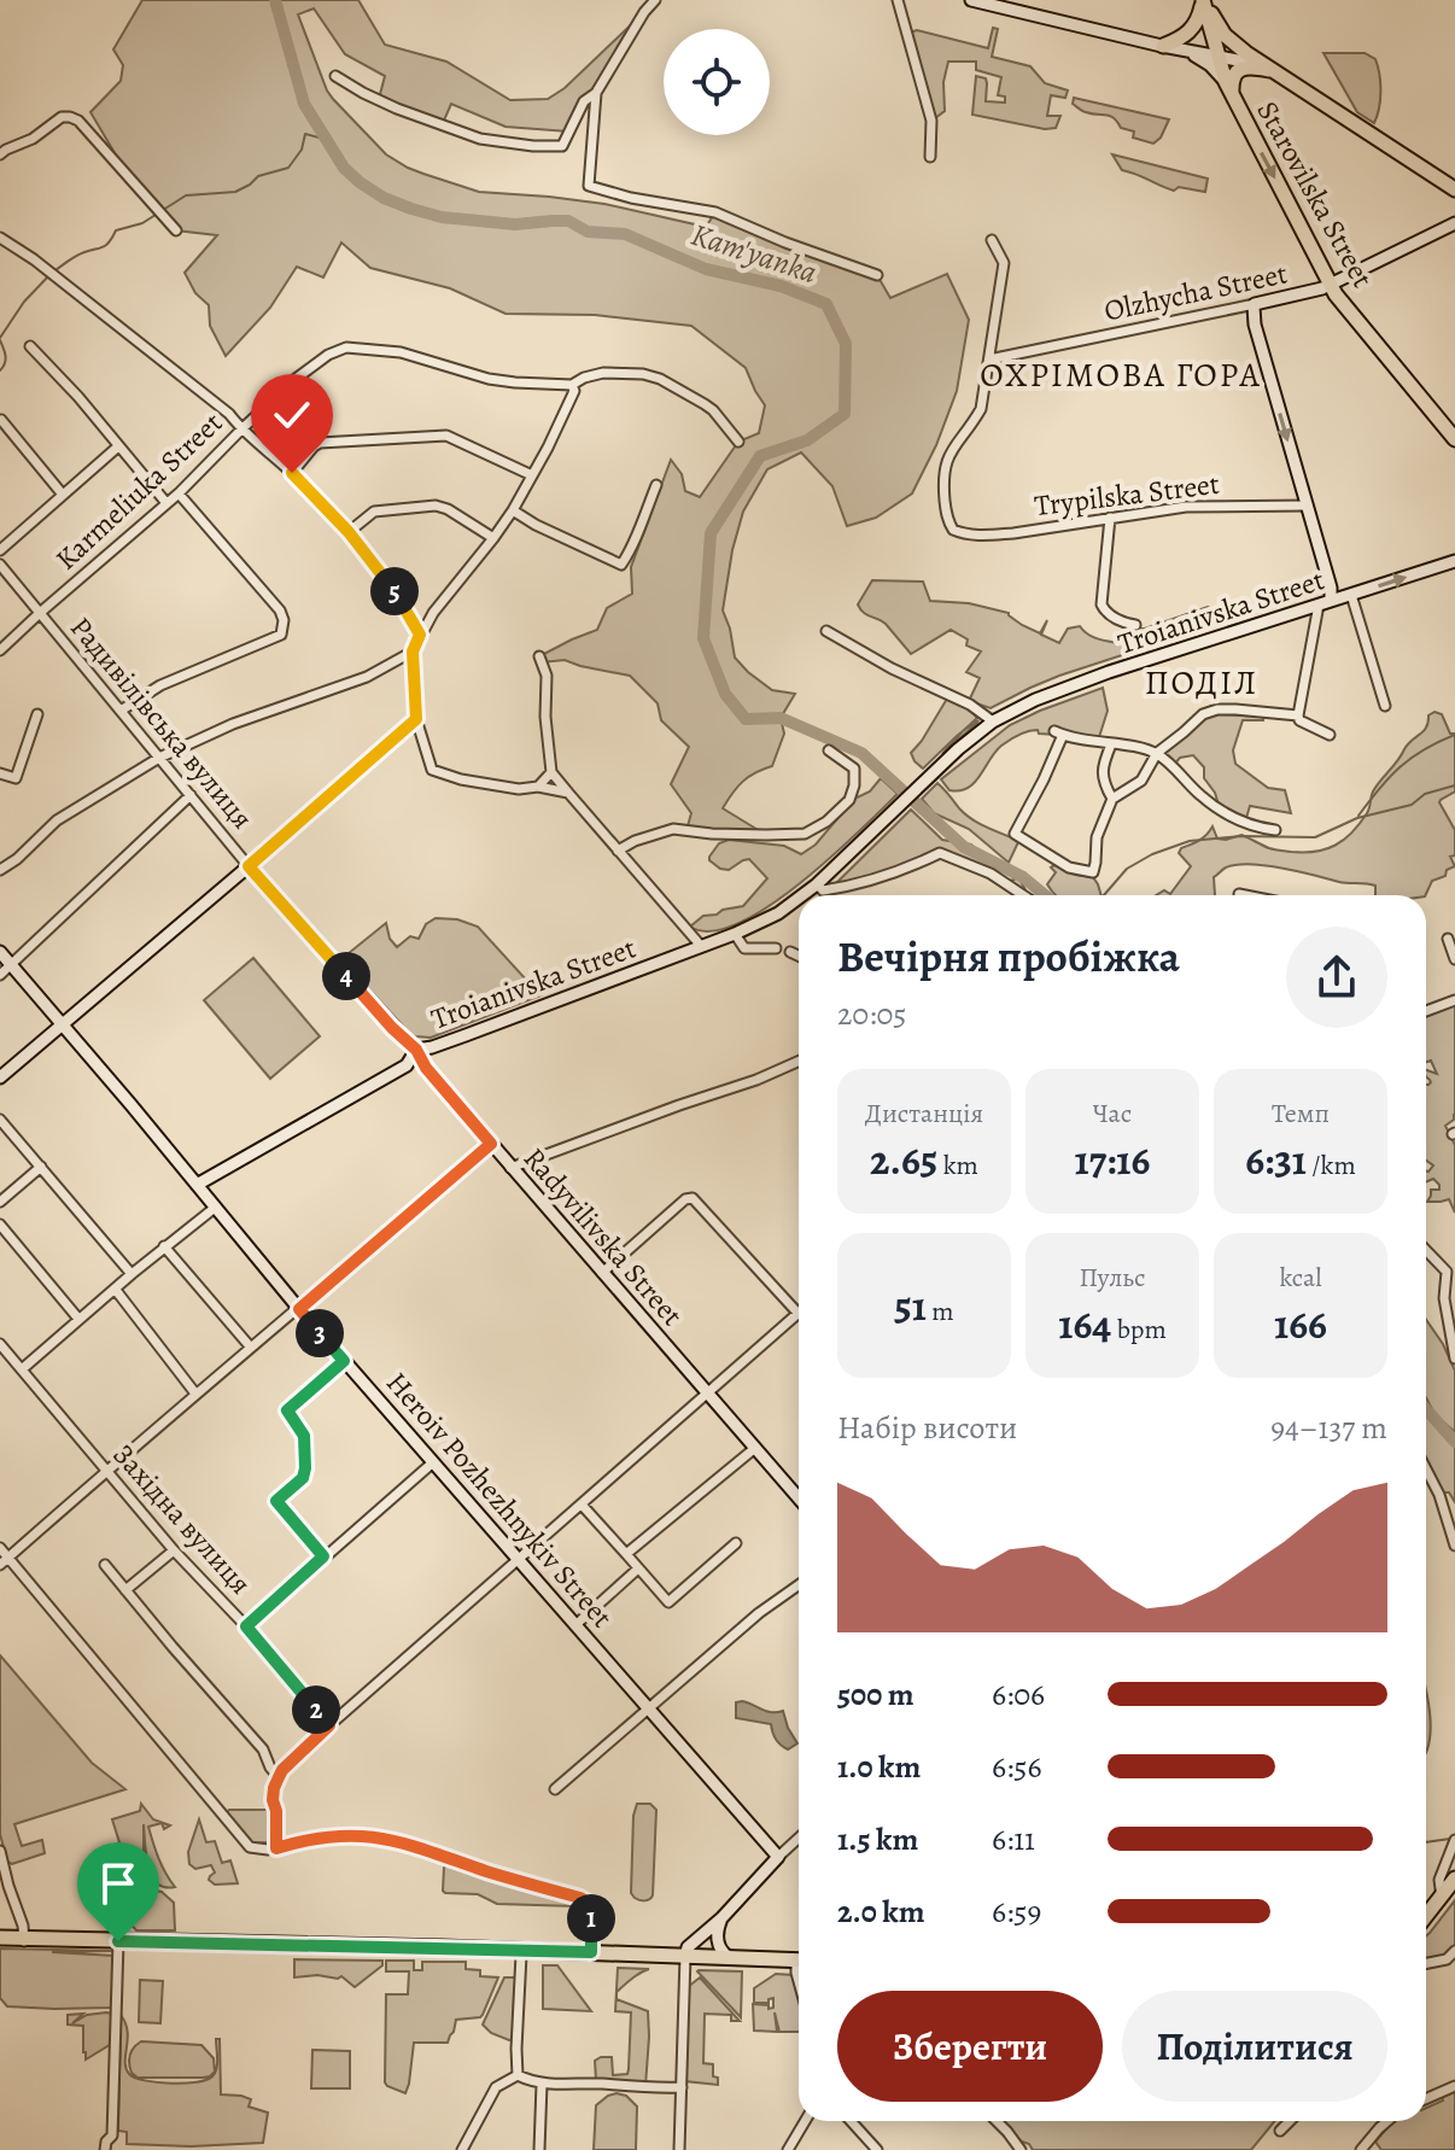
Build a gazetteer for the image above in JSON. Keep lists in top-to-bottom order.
{
  "streets": {
    "main road": ["Starovilska Street"],
    "street": [
      "Olzhycha Street",
      "Karmeliuka Street",
      "Trypilska Street",
      "Troianivska Street",
      "Радивілівська вулиця",
      "Radyvilivska Street",
      "Heroiv Pozhezhnykiv Street",
      "Західна вулиця"
    ]
  },
  "crossings": [
    ["Starovilska Street", "Olzhycha Street"],
    ["Olzhycha Street", "Trypilska Street"],
    ["Karmeliuka Street", "Радивілівська вулиця"],
    ["Troianivska Street", "Radyvilivska Street"],
    ["Troianivska Street", "Heroiv Pozhezhnykiv Street"],
    ["Радивілівська вулиця", "Radyvilivska Street"]
  ],
  "one_way": ["Starovilska Street"],
  "districts": ["ОХРІМОВА ГОРА", "ПОДІЛ"],
  "water": ["Kam'yanka"],
  "page": {
    "pins": [
      "5",
      "4",
      "3",
      "2",
      "1"
    ],
    "heading": ["Вечірня пробіжка", "20:05"],
    "stats": [
      ["Дистанція", "2.65 km"],
      ["Час", "17:16"],
      ["Темп", "6:31 /km"],
      ["51 m"],
      ["Пульс", "164 bpm"],
      ["kcal", "166"]
    ],
    "chart": ["Набір висоти", "94–137 m"],
    "list": [
      {
        "name": "500 m",
        "note": "6:06"
      },
      {
        "name": "1.0 km",
        "note": "6:56"
      },
      {
        "name": "1.5 km",
        "note": "6:11"
      },
      {
        "name": "2.0 km",
        "note": "6:59"
      }
    ],
    "buttons": ["Зберегти", "Поділитися"]
  }
}
